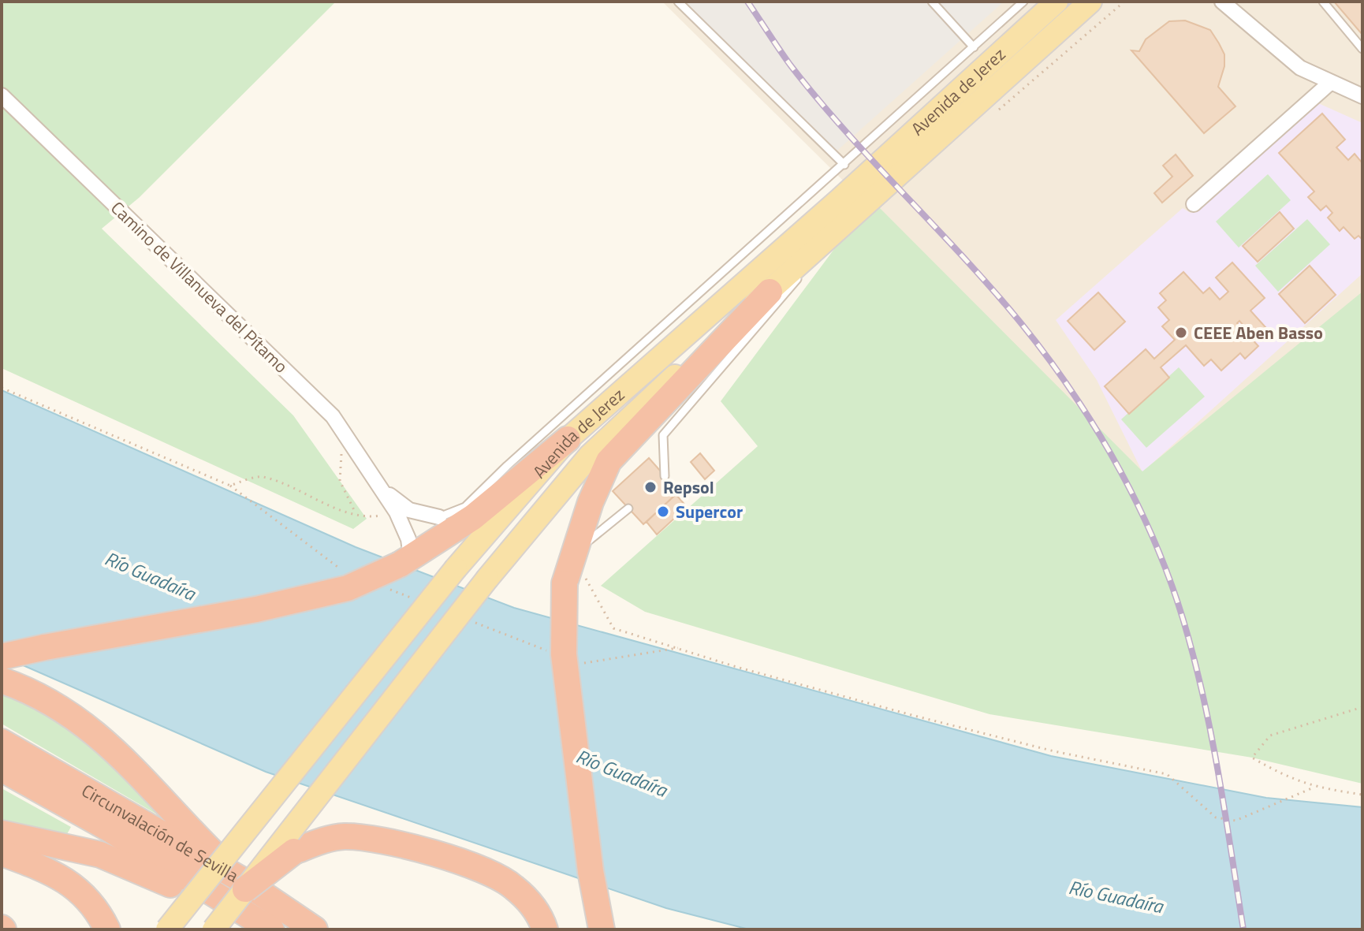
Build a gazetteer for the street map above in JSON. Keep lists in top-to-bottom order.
{
  "streets": {
    "highway": ["Circunvalación de Sevilla"],
    "main road": ["Avenida de Jerez"],
    "street": ["Camino de Villanueva del Pítamo"]
  },
  "crossings": [
    ["Avenida de Jerez", "Circunvalación de Sevilla"]
  ],
  "water": ["Río Guadaíra"],
  "places": ["CEEE Aben Basso", "Repsol", "Supercor"]
}
